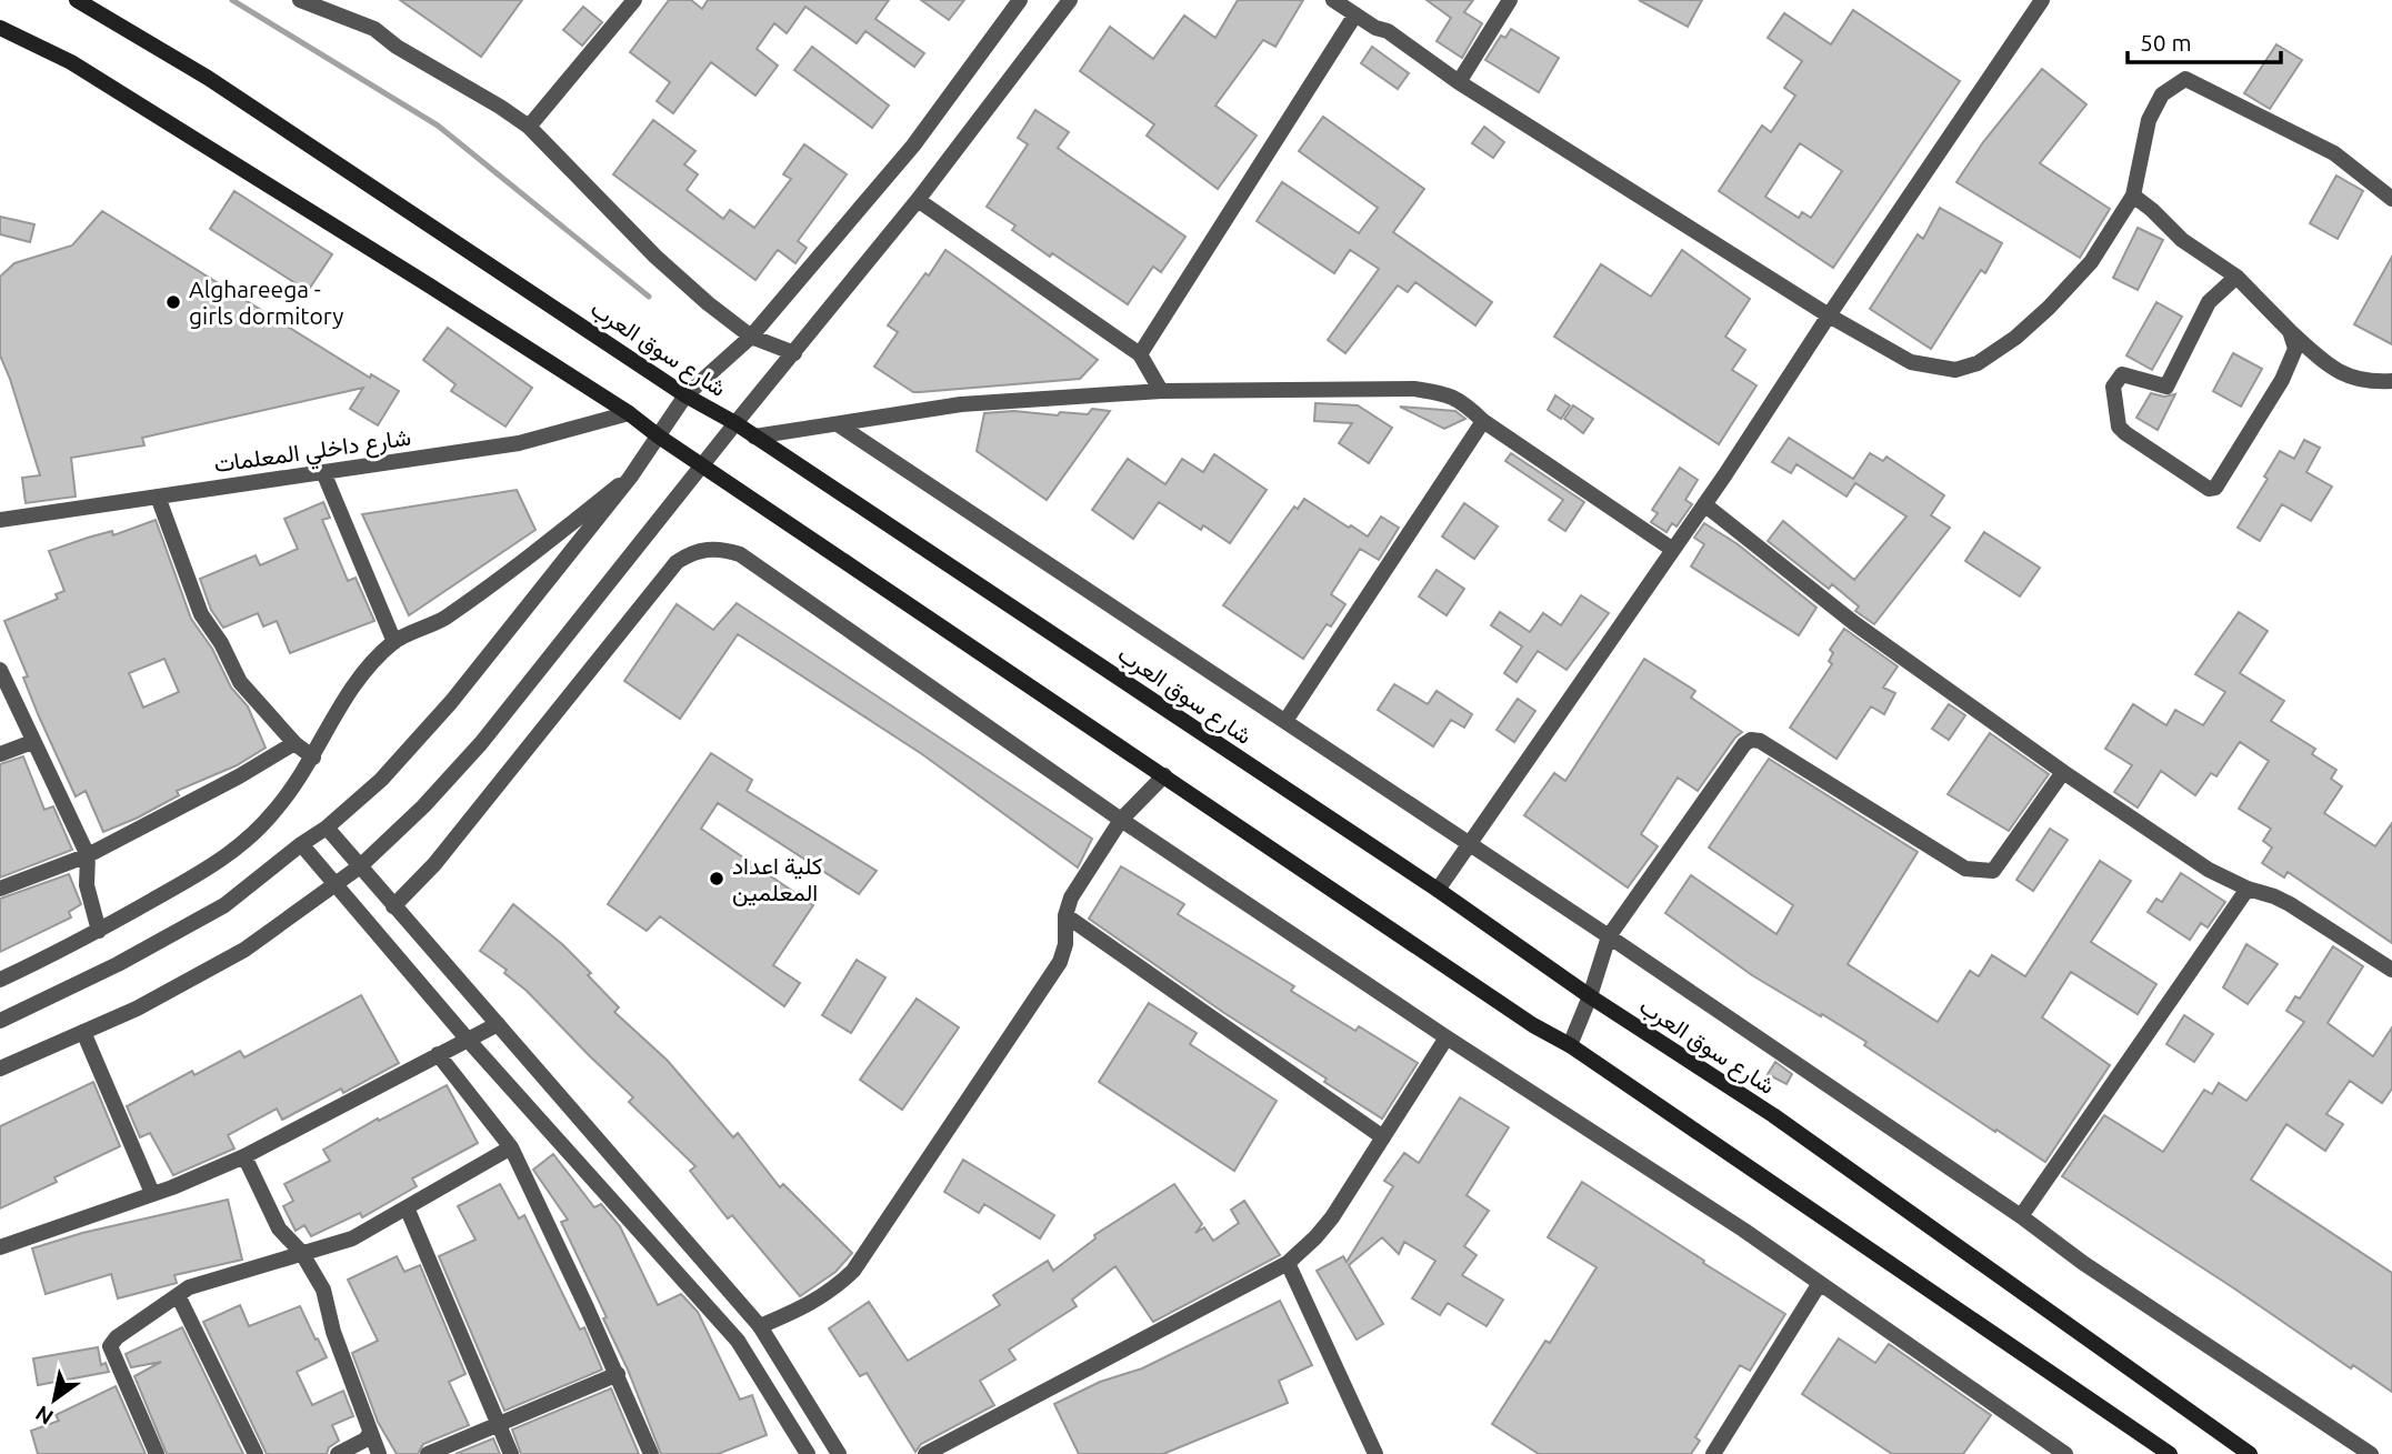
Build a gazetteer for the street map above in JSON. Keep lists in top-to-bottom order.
{
  "streets": {
    "main road": ["شارع سوق العرب"],
    "street": ["شارع داخلي المعلمات"]
  },
  "places": ["Alghareega - girls dormitory", "كلية اعداد المعلمين"],
  "scale_bar": "50 m",
  "north": "bottom left"
}
